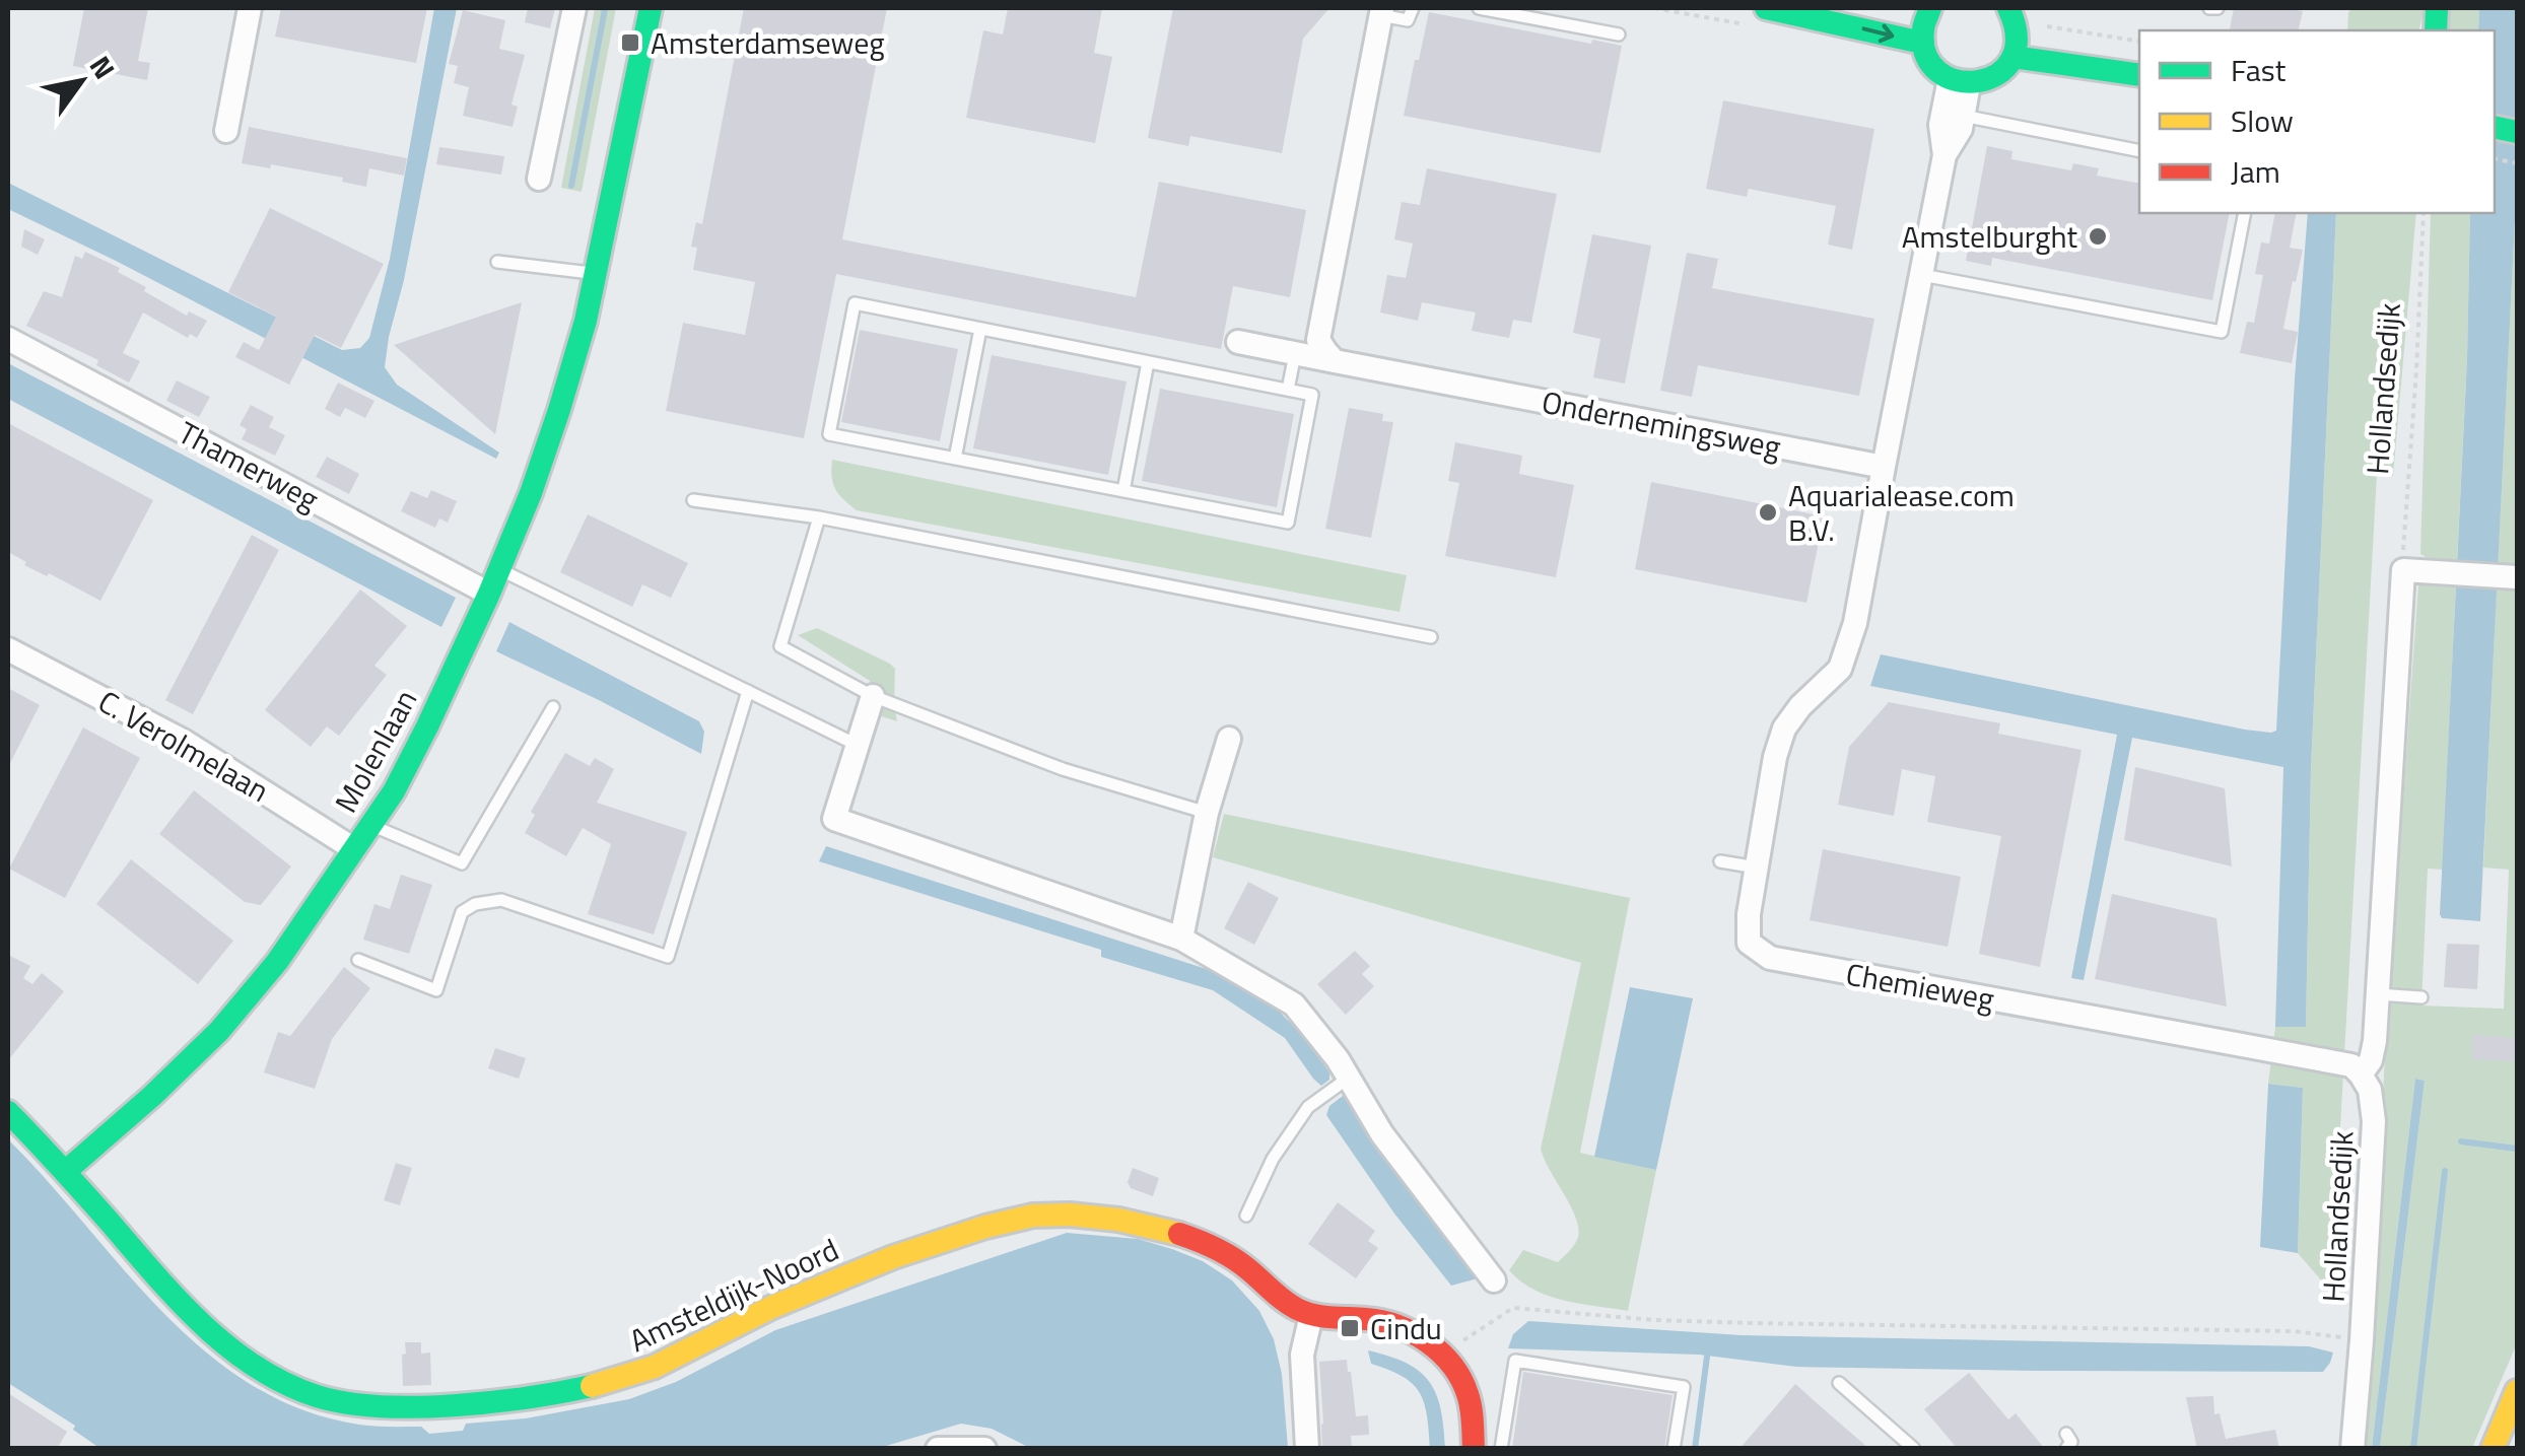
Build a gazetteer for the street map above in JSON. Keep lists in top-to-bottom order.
{
  "streets": {
    "street": [
      "Hollandsedijk",
      "Ondernemingsweg",
      "Thamerweg",
      "C. Verolmelaan",
      "Molenlaan",
      "Chemieweg",
      "Amsteldijk-Noord"
    ]
  },
  "crossings": [
    ["Hollandsedijk", "Chemieweg"],
    ["Ondernemingsweg", "Chemieweg"],
    ["Thamerweg", "Molenlaan"],
    ["C. Verolmelaan", "Molenlaan"],
    ["Molenlaan", "Amsteldijk-Noord"]
  ],
  "places": {
    "transit": ["Amsterdamseweg", "Cindu"],
    "other": ["Amstelburght", "Aquarialease.com B.V."]
  },
  "legend": ["Fast", "Slow", "Jam"],
  "north": "top right"
}
